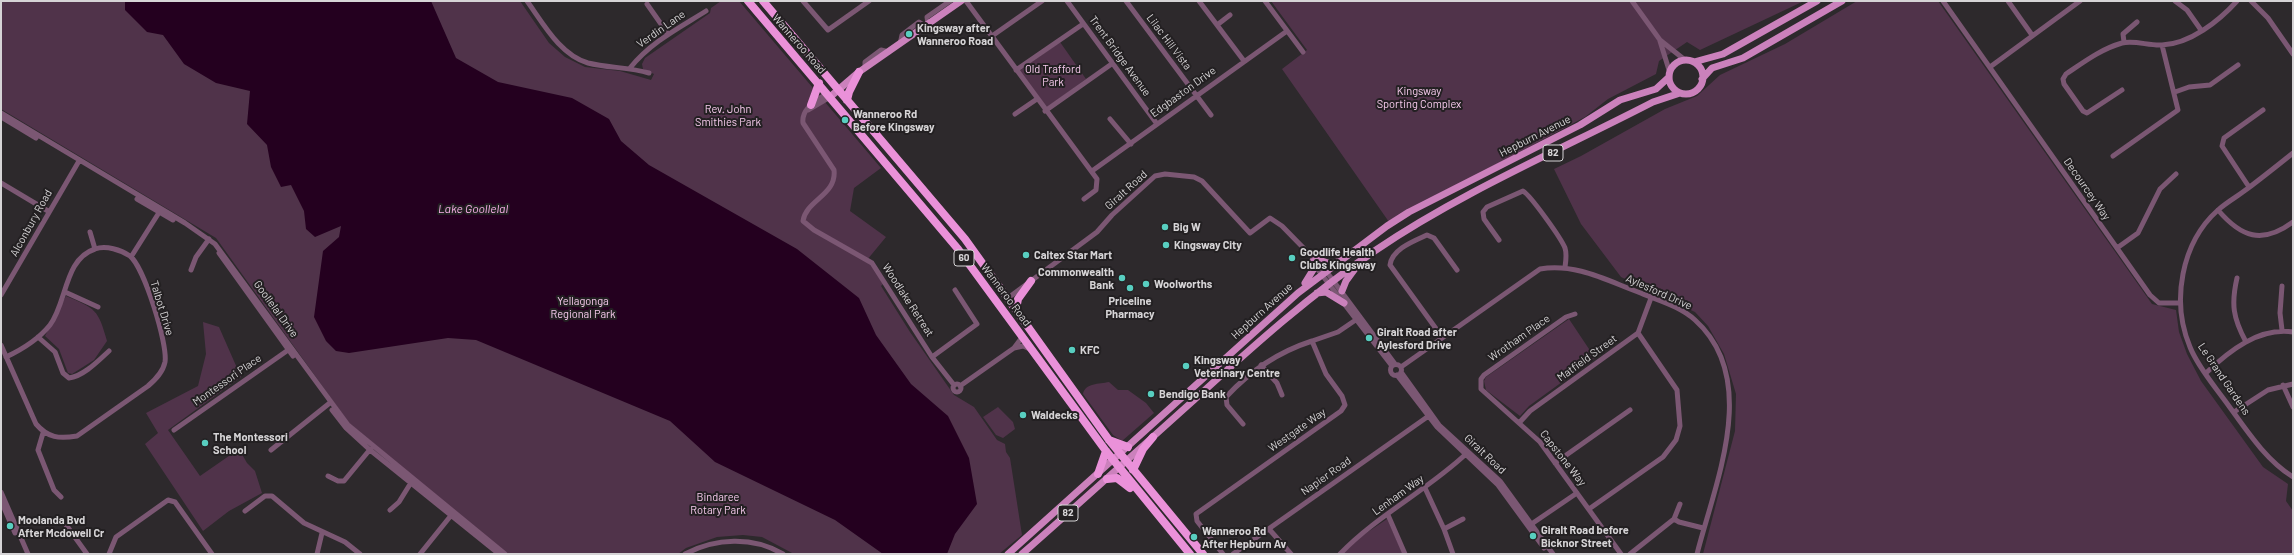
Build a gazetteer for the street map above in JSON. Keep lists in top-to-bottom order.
{
  "streets": {
    "highway": ["Wanneroo Road", "60"],
    "main road": ["Hepburn Avenue", "82"],
    "street": [
      "Verdin Lane",
      "Lilac Hill Vista",
      "Trent Bridge Avenue",
      "Edgbaston Drive",
      "Decourcey Way",
      "Giralt Road",
      "Alconbury Road",
      "Aylesford Drive",
      "Woodlake Retreat",
      "Talbot Drive",
      "Goollelal Drive",
      "Wrotham Place",
      "Matfield Street",
      "Le Grand Gardens",
      "Montessori Place",
      "Westgate Way",
      "Capstone Way",
      "Napier Road",
      "Lenham Way"
    ]
  },
  "crossings": [
    ["Lilac Hill Vista", "Edgbaston Drive"],
    ["Wanneroo Road", "Hepburn Avenue"],
    ["Wanneroo Road", "Giralt Road"],
    ["Wanneroo Road", "Woodlake Retreat"],
    ["Trent Bridge Avenue", "Edgbaston Drive"],
    ["Hepburn Avenue", "82"],
    ["Hepburn Avenue", "Giralt Road"],
    ["Decourcey Way", "Le Grand Gardens"],
    ["Giralt Road", "Aylesford Drive"],
    ["Giralt Road", "Napier Road"],
    ["Giralt Road", "Lenham Way"],
    ["Alconbury Road", "Goollelal Drive"],
    ["Goollelal Drive", "Montessori Place"],
    ["Wrotham Place", "Capstone Way"],
    ["Matfield Street", "Capstone Way"]
  ],
  "water": ["Lake Goollelal"],
  "parks": [
    "Old Trafford Park",
    "Kingsway Sporting Complex",
    "Rev. John Smithies Park",
    "Yellagonga Regional Park",
    "Bindaree Rotary Park"
  ],
  "places": [
    "Kingsway after Wanneroo Road",
    "Wanneroo Rd Before Kingsway",
    "Big W",
    "Kingsway City",
    "Caltex Star Mart",
    "Goodlife Health Clubs Kingsway",
    "Commonwealth Bank",
    "Woolworths",
    "Priceline Pharmacy",
    "Giralt Road after Aylesford Drive",
    "KFC",
    "Kingsway Veterinary Centre",
    "Bendigo Bank",
    "Waldecks",
    "The Montessori School",
    "Moolanda Bvd After Mcdowell Cr",
    "Giralt Road before Bicknor Street",
    "Wanneroo Rd After Hepburn Av"
  ]
}
